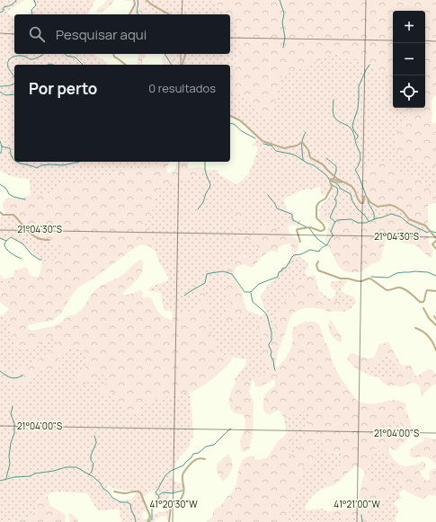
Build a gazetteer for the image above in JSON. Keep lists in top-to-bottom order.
{
  "page": {
    "map_buttons": ["+", "−"],
    "search": "Pesquisar aqui",
    "heading": ["Por perto", "0 resultados"]
  },
  "coordinates": [
    "21°04'30\"S",
    "21°04'00\"S",
    "41°20'30\"W",
    "41°21'00\"W"
  ]
}
